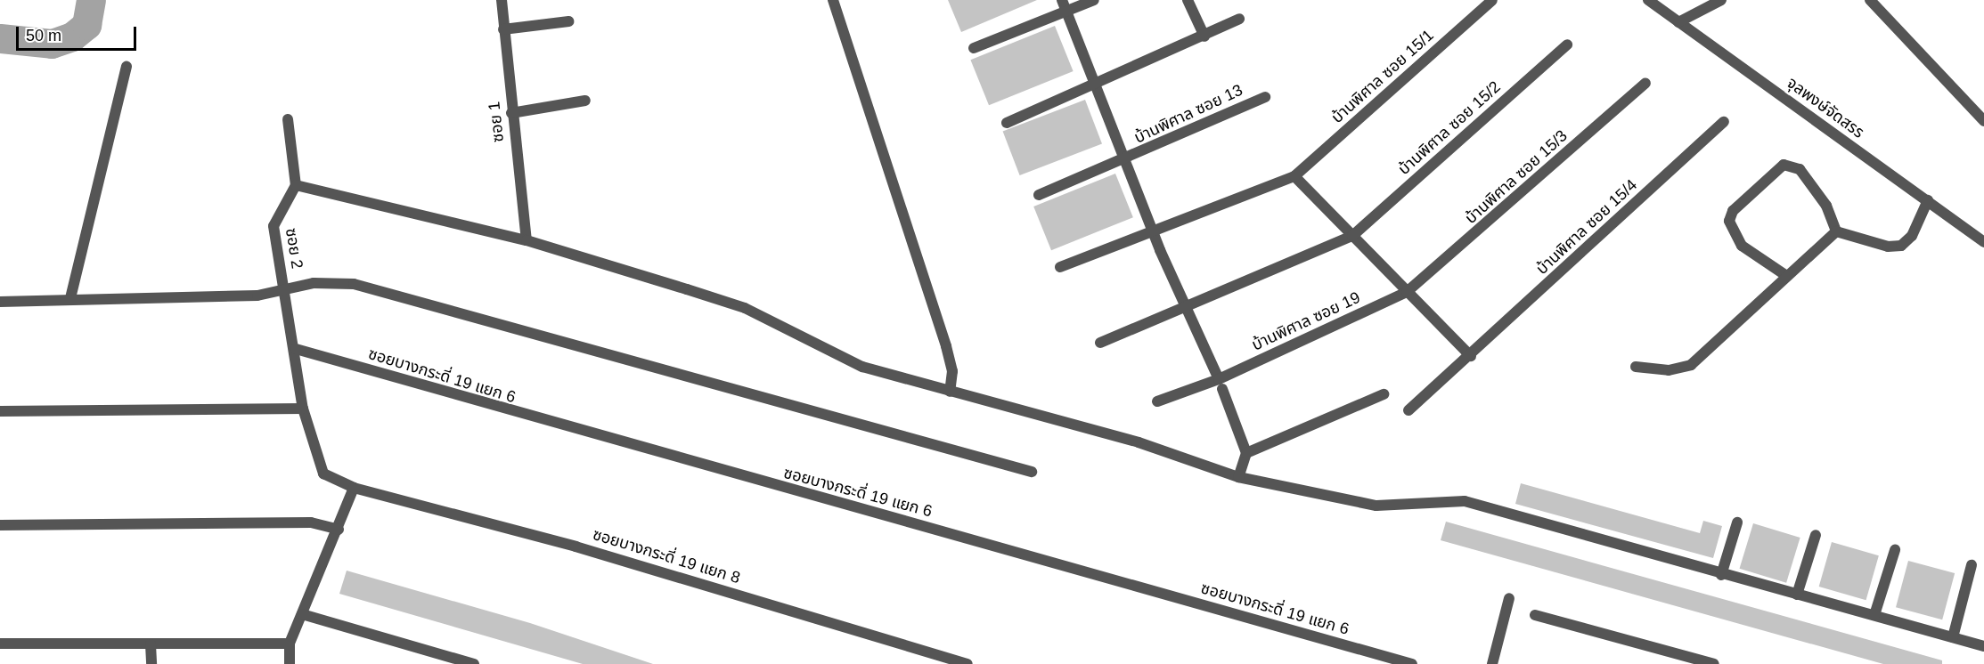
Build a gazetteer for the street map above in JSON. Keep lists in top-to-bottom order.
{
  "streets": {
    "street": [
      "บ้านพิศาล ซอย 15/1",
      "จุลพงษ์จัดสรร",
      "บ้านพิศาล ซอย 13",
      "ซอย 1",
      "บ้านพิศาล ซอย 15/2",
      "บ้านพิศาล ซอย 15/3",
      "บ้านพิศาล ซอย 15/4",
      "ซอย 2",
      "บ้านพิศาล ซอย 19",
      "ซอยบางกระดี่ 19 แยก 6",
      "ซอยบางกระดี่ 19 แยก 8"
    ]
  },
  "crossings": [
    ["บ้านพิศาล ซอย 15/3", "บ้านพิศาล ซอย 19"],
    ["ซอย 2", "ซอยบางกระดี่ 19 แยก 6"],
    ["ซอย 2", "ซอยบางกระดี่ 19 แยก 8"]
  ],
  "scale_bar": "50 m"
}
